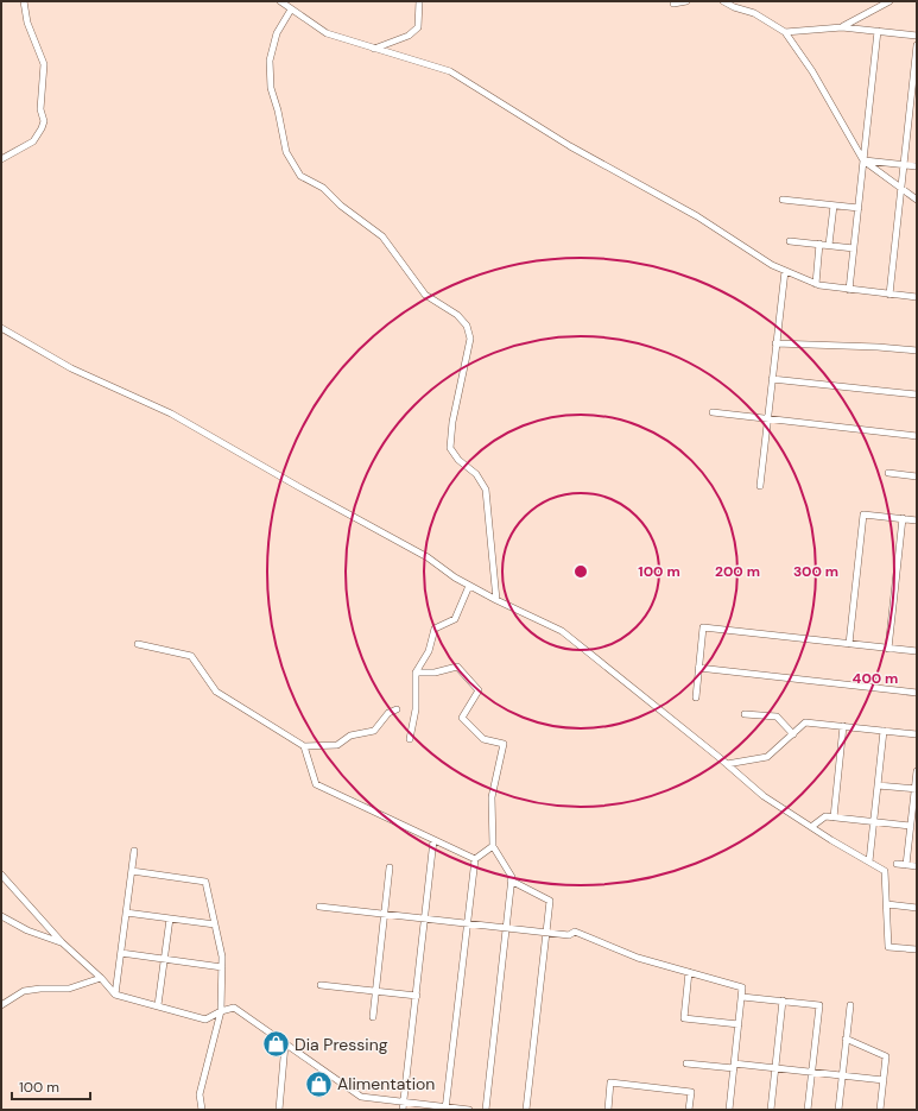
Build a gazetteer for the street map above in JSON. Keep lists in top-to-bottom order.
{
  "places": {
    "shop": ["Dia Pressing", "Alimentation"]
  },
  "scale_bar": "100 m",
  "rings": [
    "100 m",
    "200 m",
    "300 m",
    "400 m"
  ]
}
